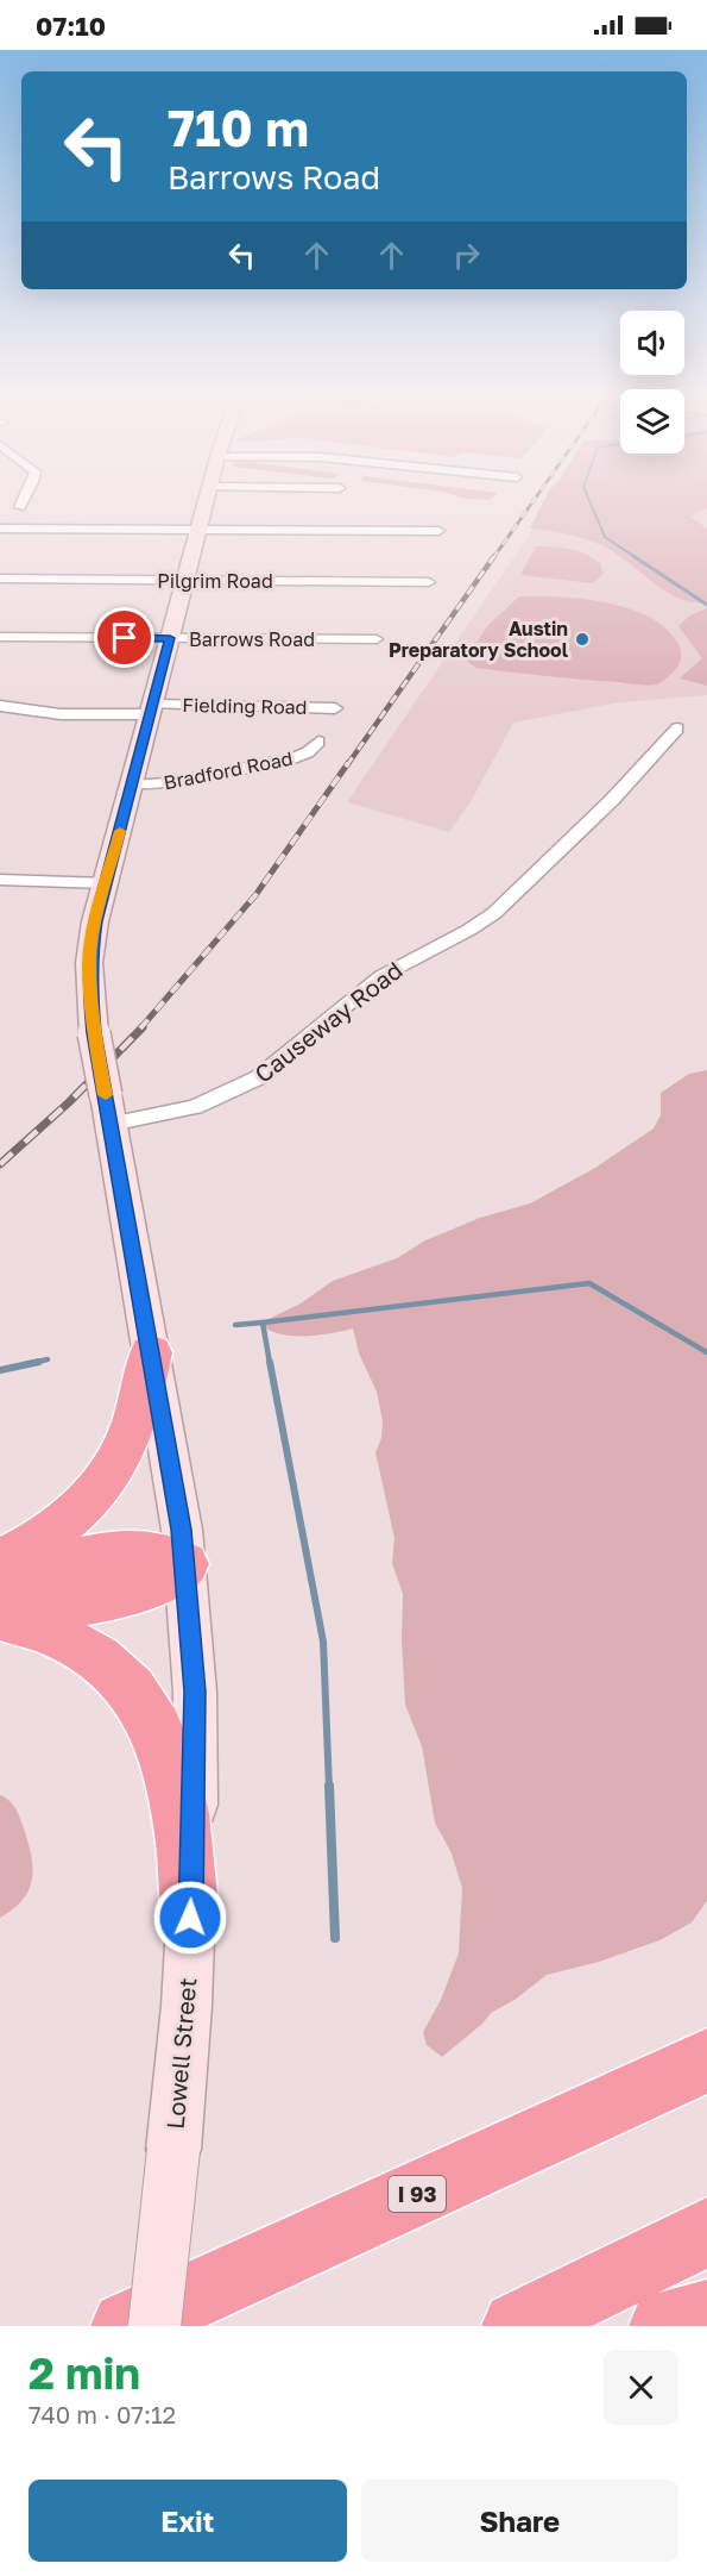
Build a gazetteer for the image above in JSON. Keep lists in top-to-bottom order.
{
  "streets": {
    "highway": ["I 93"],
    "main road": ["Lowell Street"],
    "street": [
      "Pilgrim Road",
      "Barrows Road",
      "Fielding Road",
      "Bradford Road",
      "Causeway Road"
    ]
  },
  "crossings": [
    ["Pilgrim Road", "Lowell Street"],
    ["Barrows Road", "Lowell Street"],
    ["Fielding Road", "Lowell Street"],
    ["Bradford Road", "Lowell Street"],
    ["Causeway Road", "Lowell Street"]
  ],
  "places": ["Austin Preparatory School"],
  "page": {
    "status": "07:10",
    "turn": ["710 m", "Barrows Road"],
    "heading": ["2 min", "740 m · 07:12"],
    "buttons": ["Exit", "Share"]
  }
}
